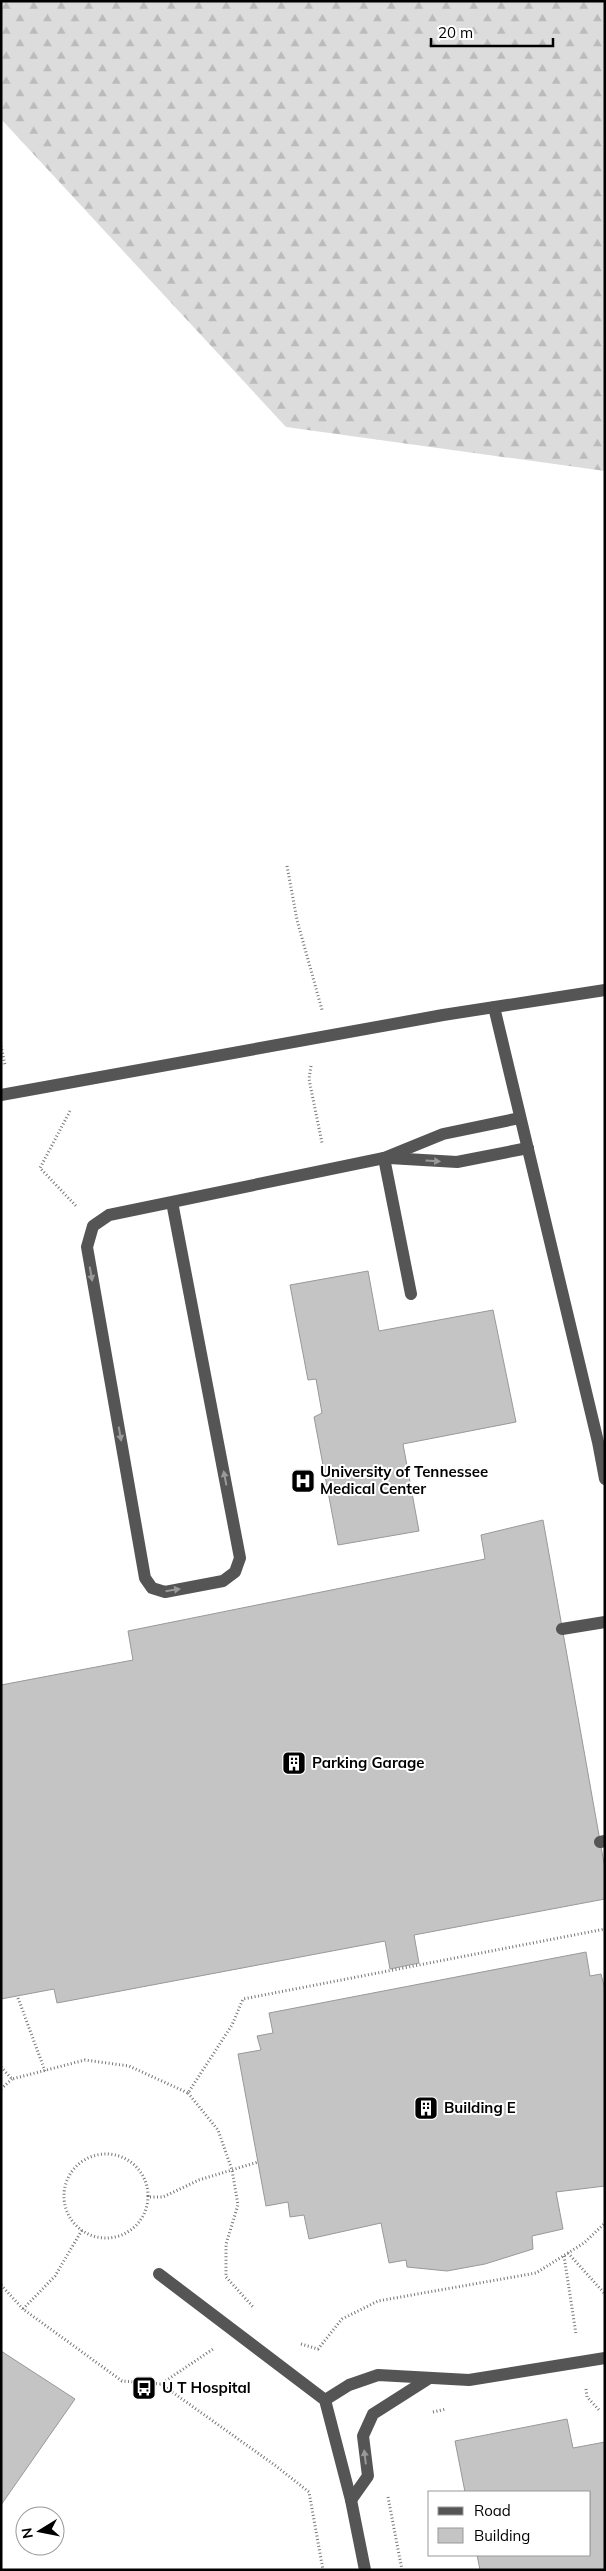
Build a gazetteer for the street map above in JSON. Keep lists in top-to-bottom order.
{
  "places": {
    "hospital": ["University of Tennessee Medical Center"],
    "building": ["Parking Garage", "Building E"],
    "bus stop": ["U T Hospital"]
  },
  "legend": ["Road", "Building"],
  "scale_bar": "20 m",
  "north": "left"
}
